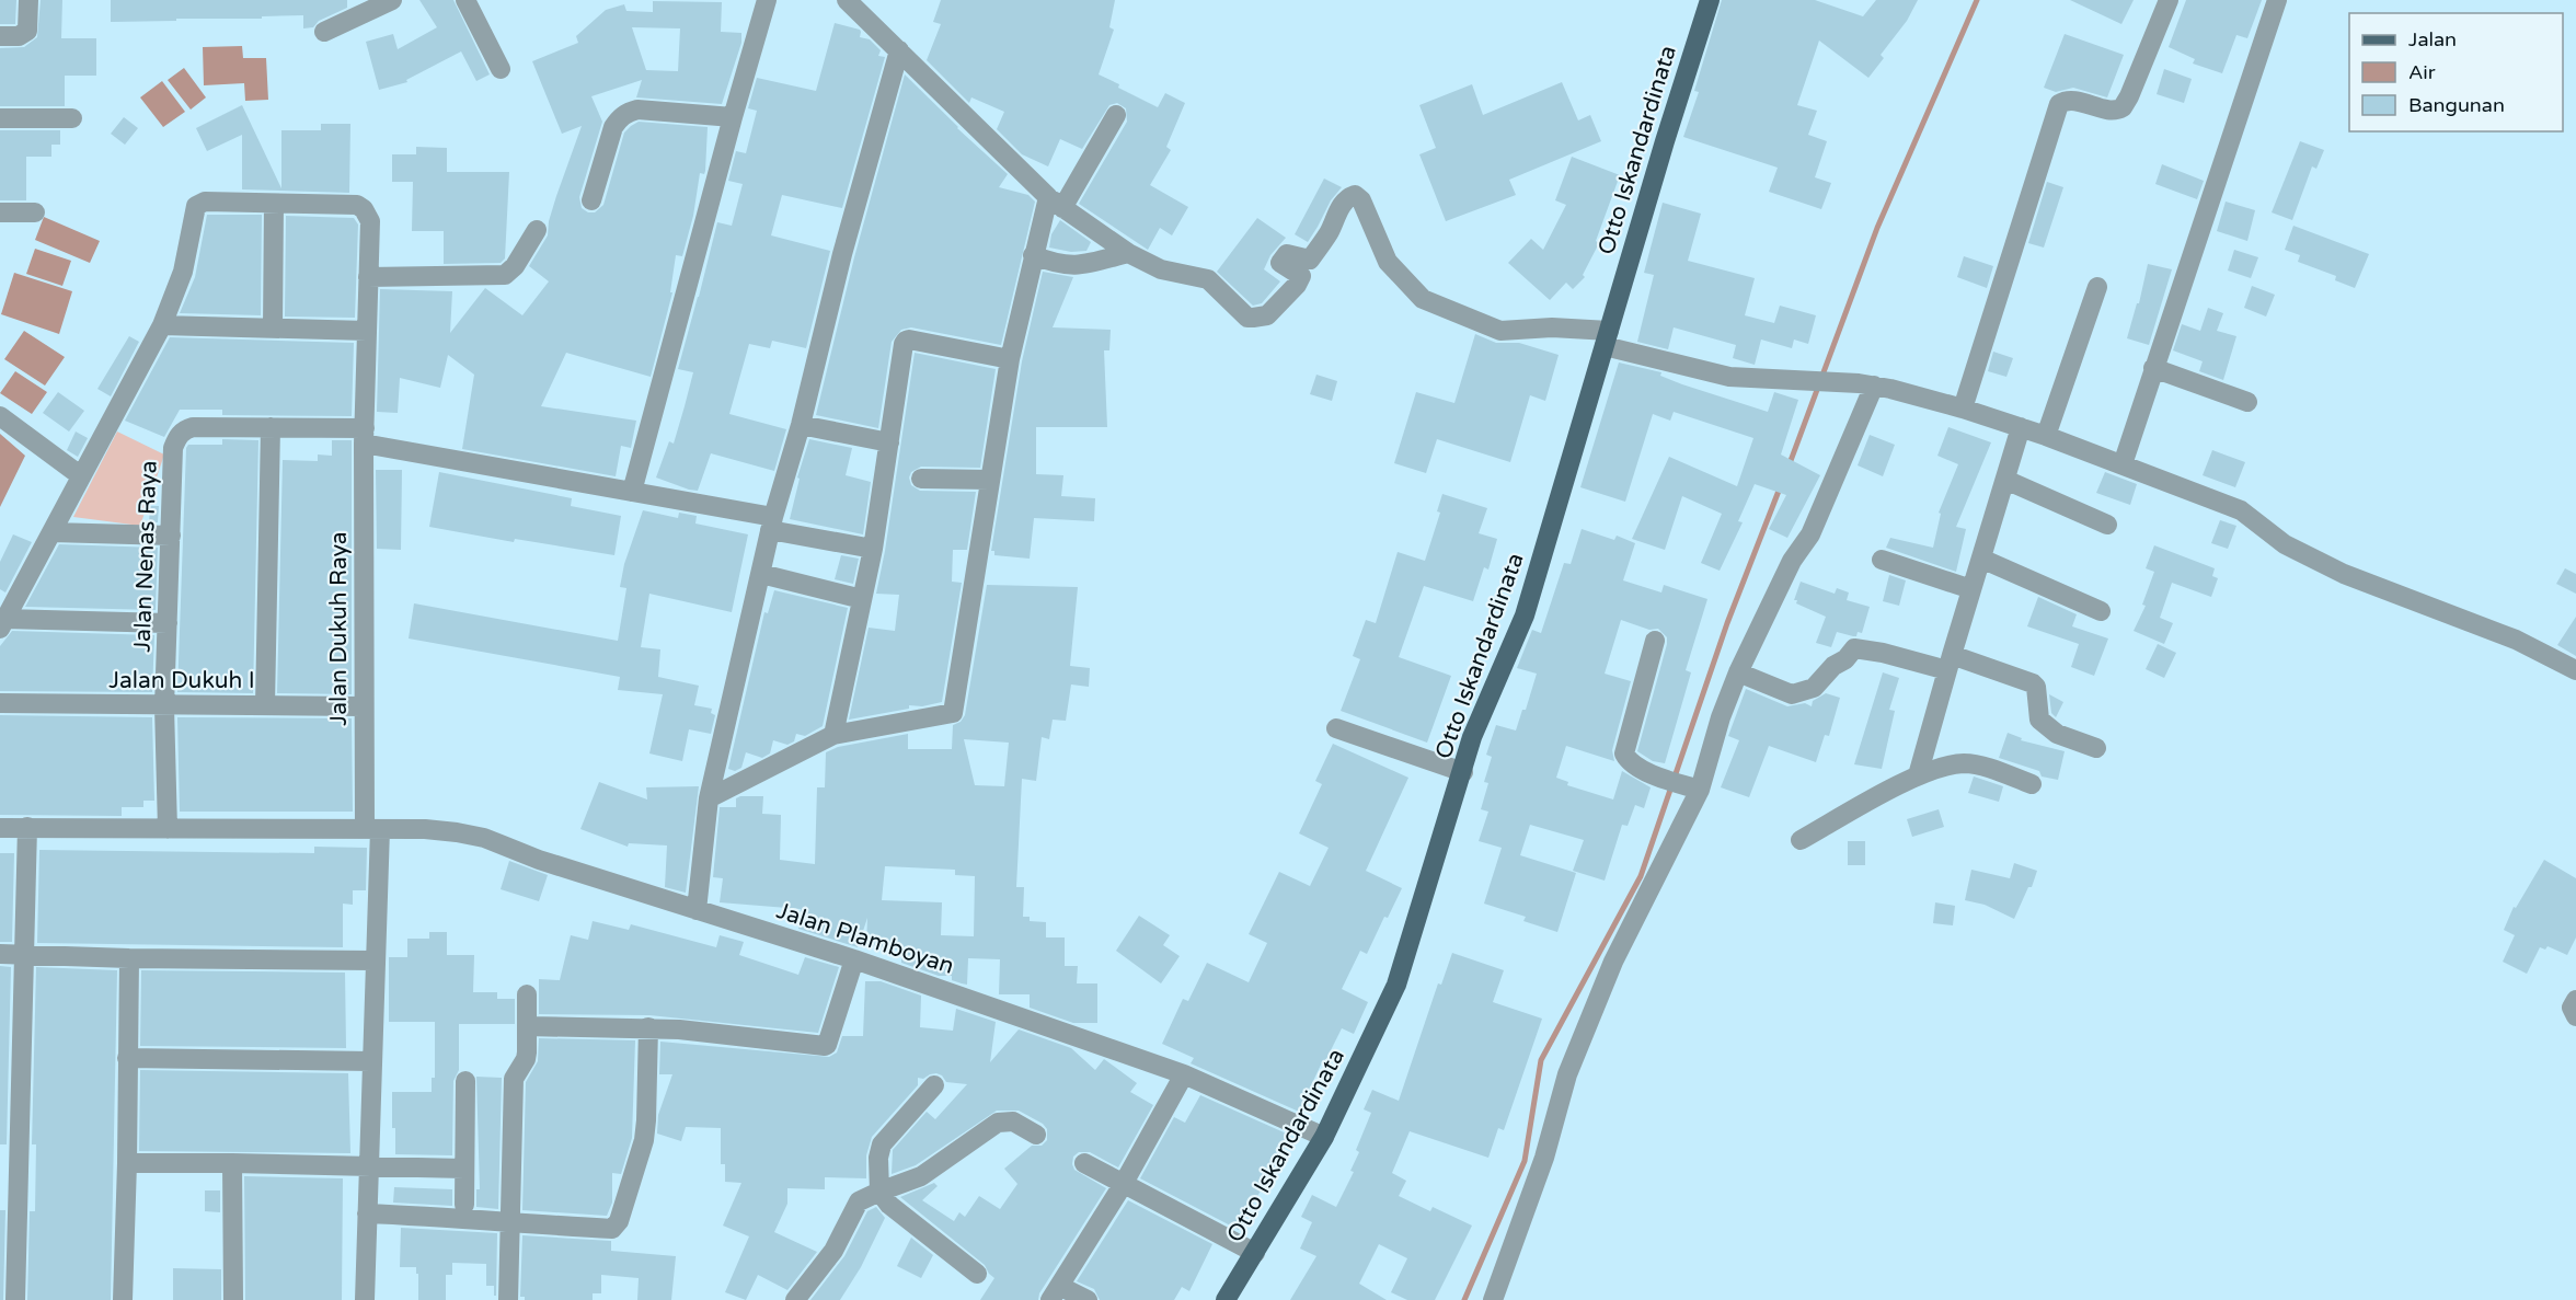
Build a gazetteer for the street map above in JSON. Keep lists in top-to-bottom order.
{
  "streets": {
    "main road": ["Otto Iskandardinata"],
    "street": [
      "Jalan Nenas Raya",
      "Jalan Dukuh Raya",
      "Jalan Dukuh I",
      "Jalan Plamboyan"
    ]
  },
  "crossings": [
    ["Otto Iskandardinata", "Jalan Plamboyan"],
    ["Jalan Nenas Raya", "Jalan Dukuh Raya"],
    ["Jalan Nenas Raya", "Jalan Dukuh I"],
    ["Jalan Nenas Raya", "Jalan Plamboyan"],
    ["Jalan Dukuh Raya", "Jalan Dukuh I"],
    ["Jalan Dukuh Raya", "Jalan Plamboyan"]
  ],
  "legend": ["Jalan", "Air", "Bangunan"]
}
